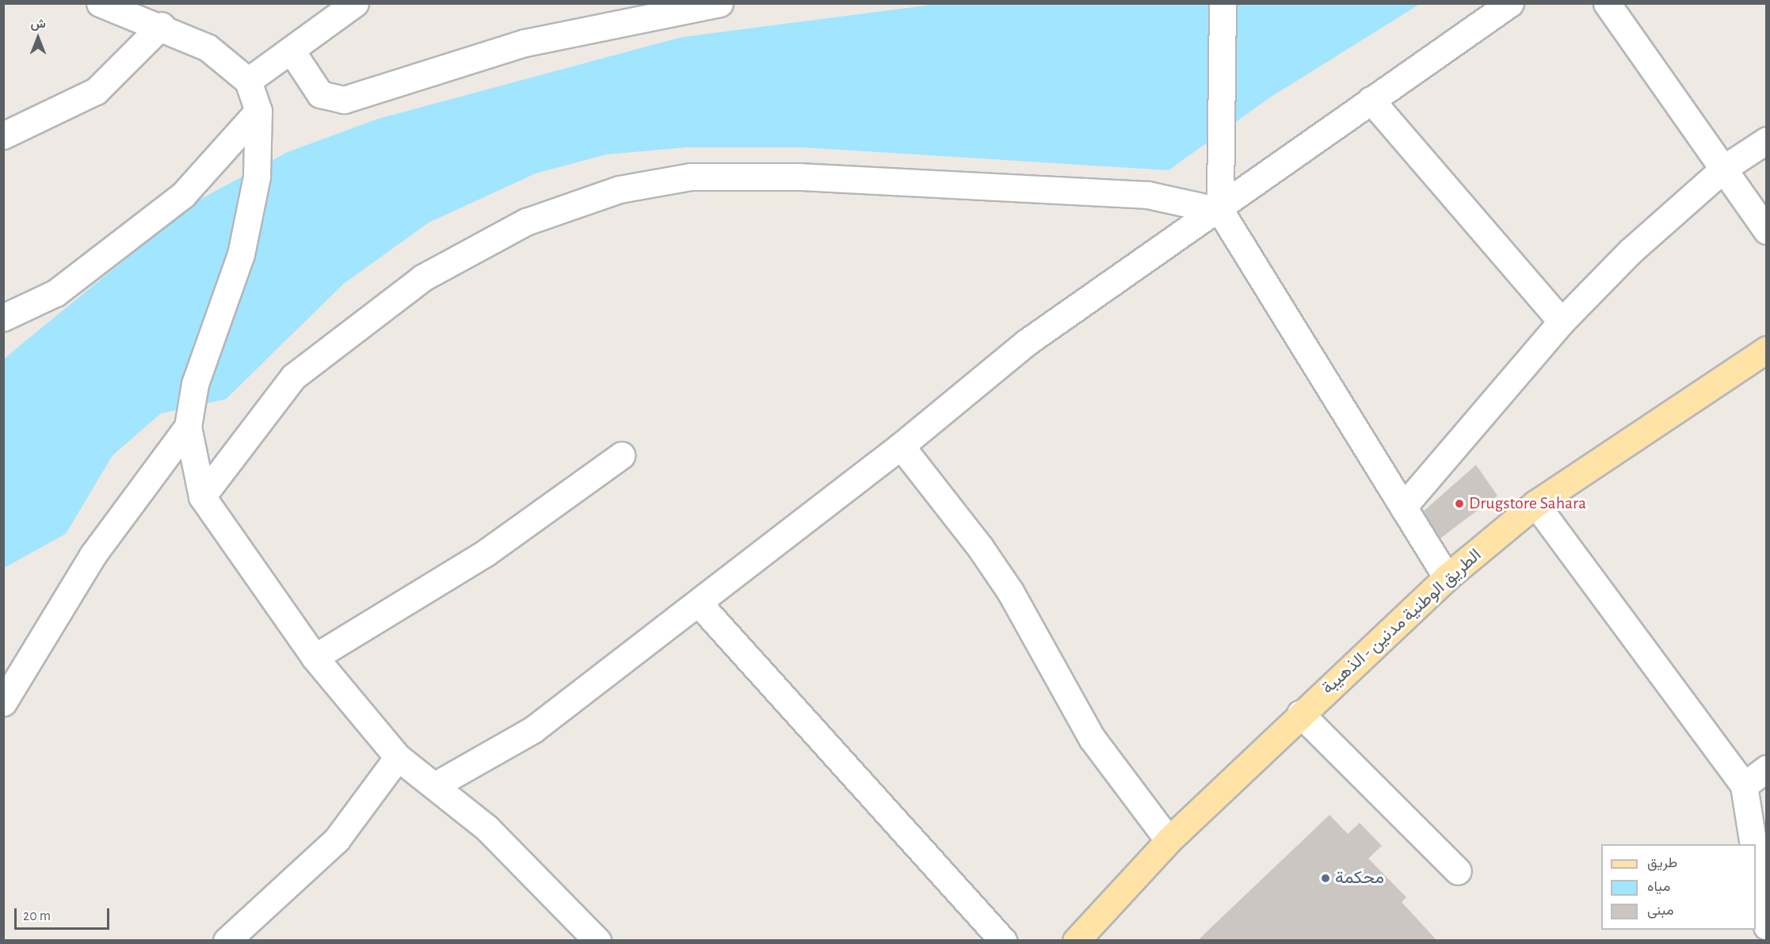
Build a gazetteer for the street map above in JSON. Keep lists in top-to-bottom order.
{
  "streets": {
    "main road": ["الطريق الوطنية مدنين - الذهيبة"]
  },
  "places": ["Drugstore Sahara", "محكمة"],
  "legend": ["طريق", "مياه", "مبنى"],
  "scale_bar": "20 m",
  "north": "top"
}
